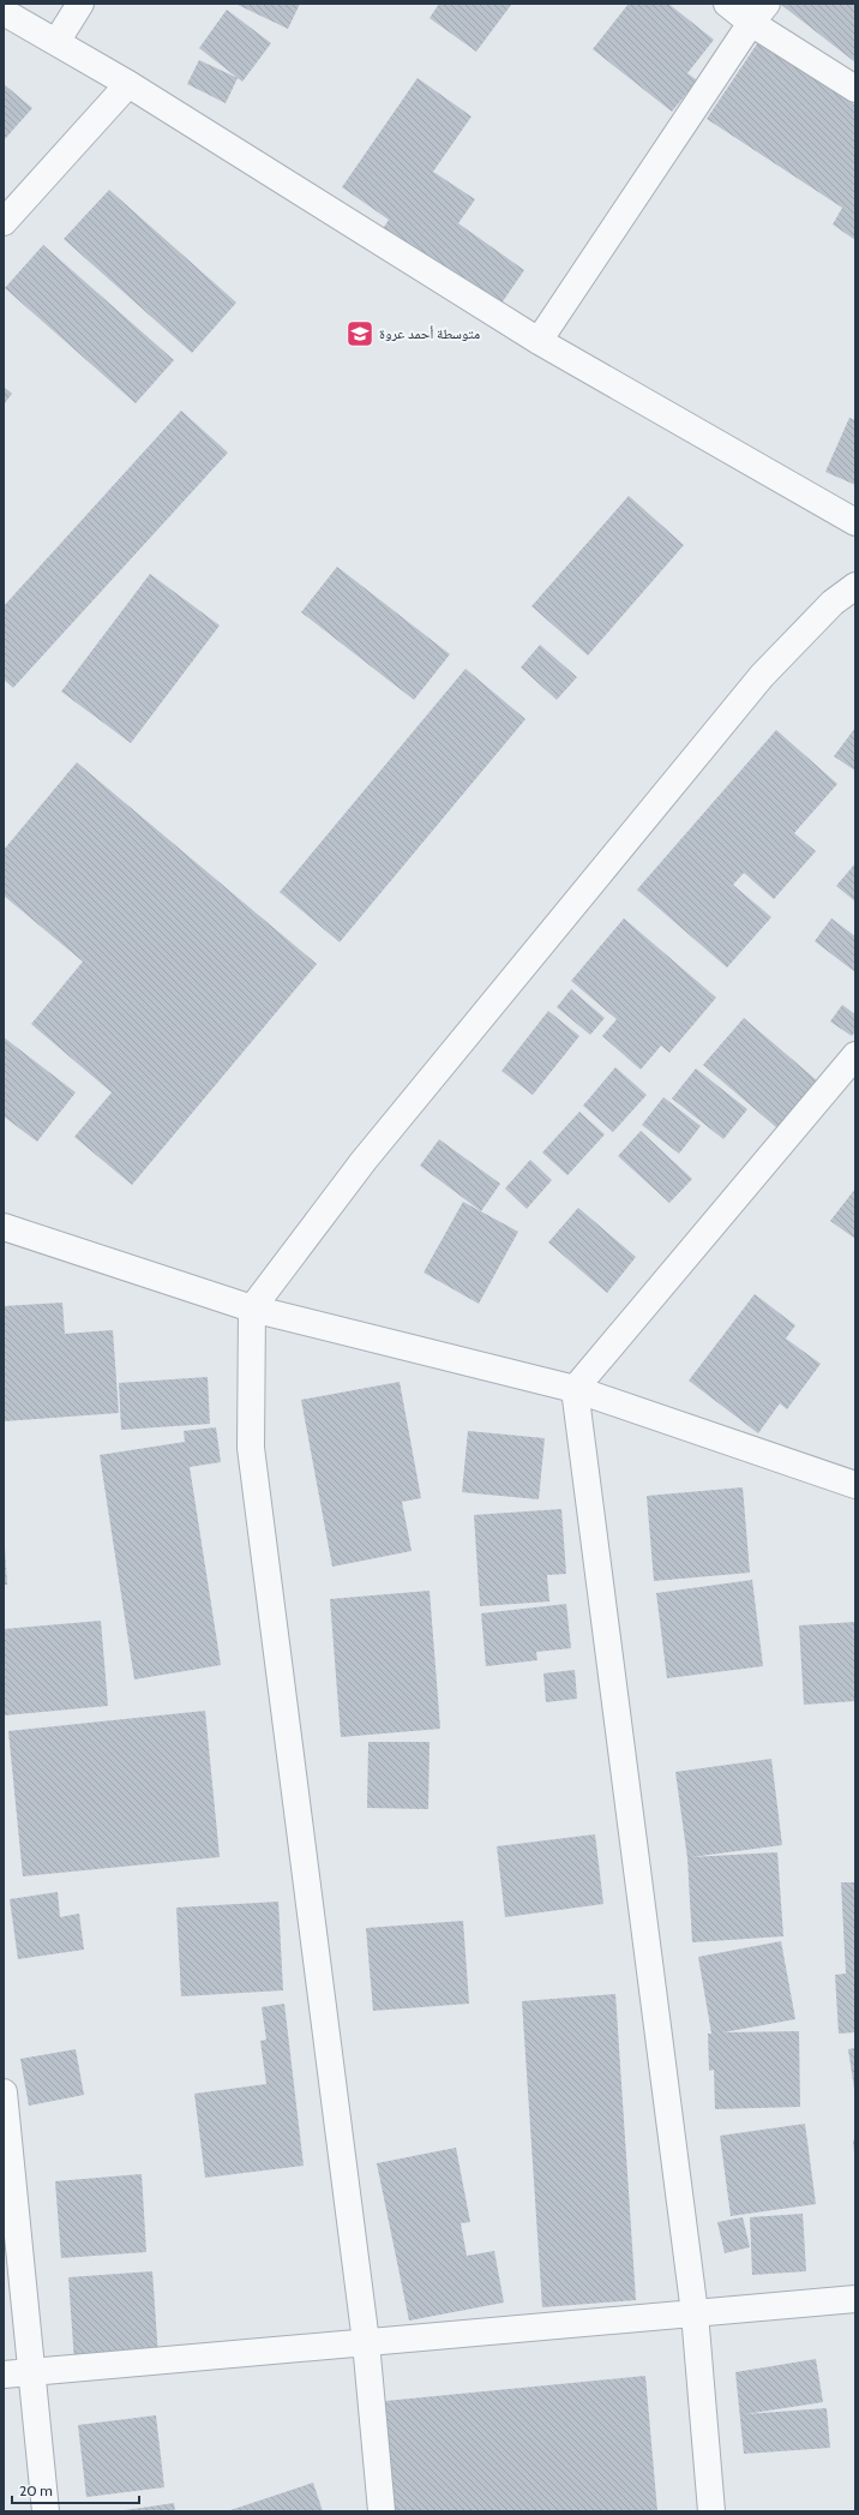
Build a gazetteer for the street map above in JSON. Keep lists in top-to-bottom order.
{
  "places": {
    "school or university": ["متوسطة أحمد عروة"]
  },
  "scale_bar": "20 m"
}
